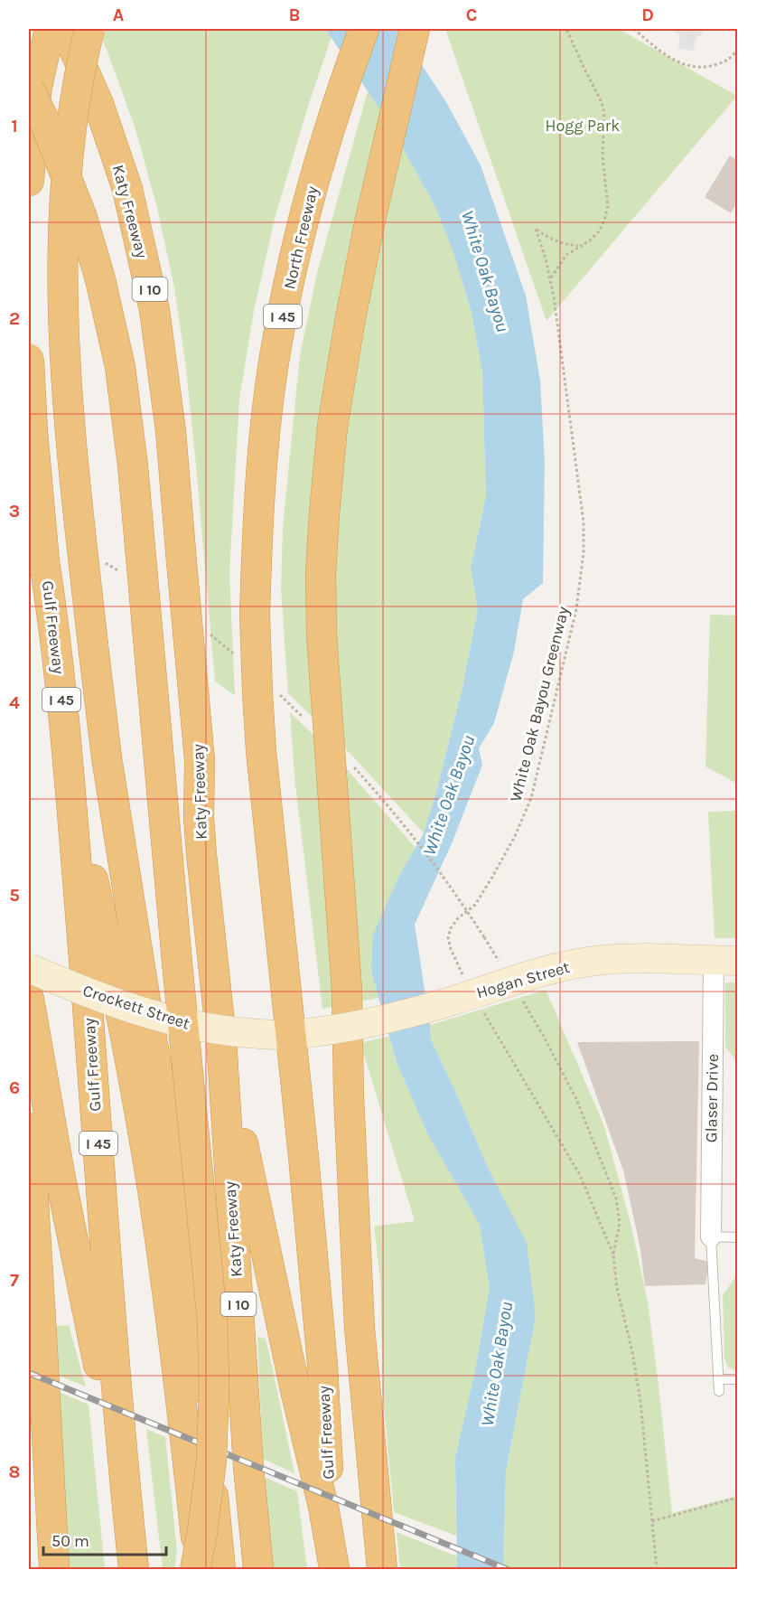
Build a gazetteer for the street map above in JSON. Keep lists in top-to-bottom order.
{
  "streets": {
    "highway": [
      "Katy Freeway",
      "North Freeway",
      "I 10",
      "I 45",
      "Gulf Freeway"
    ],
    "main road": ["Hogan Street", "Crockett Street"],
    "street": ["Glaser Drive"],
    "path": ["White Oak Bayou Greenway"]
  },
  "crossings": [
    ["North Freeway", "Gulf Freeway"],
    ["Hogan Street", "Crockett Street"],
    ["Hogan Street", "Glaser Drive"]
  ],
  "water": ["White Oak Bayou"],
  "parks": ["Hogg Park"],
  "scale_bar": "50 m",
  "grid": {
    "columns": [
      "A",
      "B",
      "C",
      "D"
    ],
    "rows": [
      "1",
      "2",
      "3",
      "4",
      "5",
      "6",
      "7",
      "8"
    ]
  }
}
